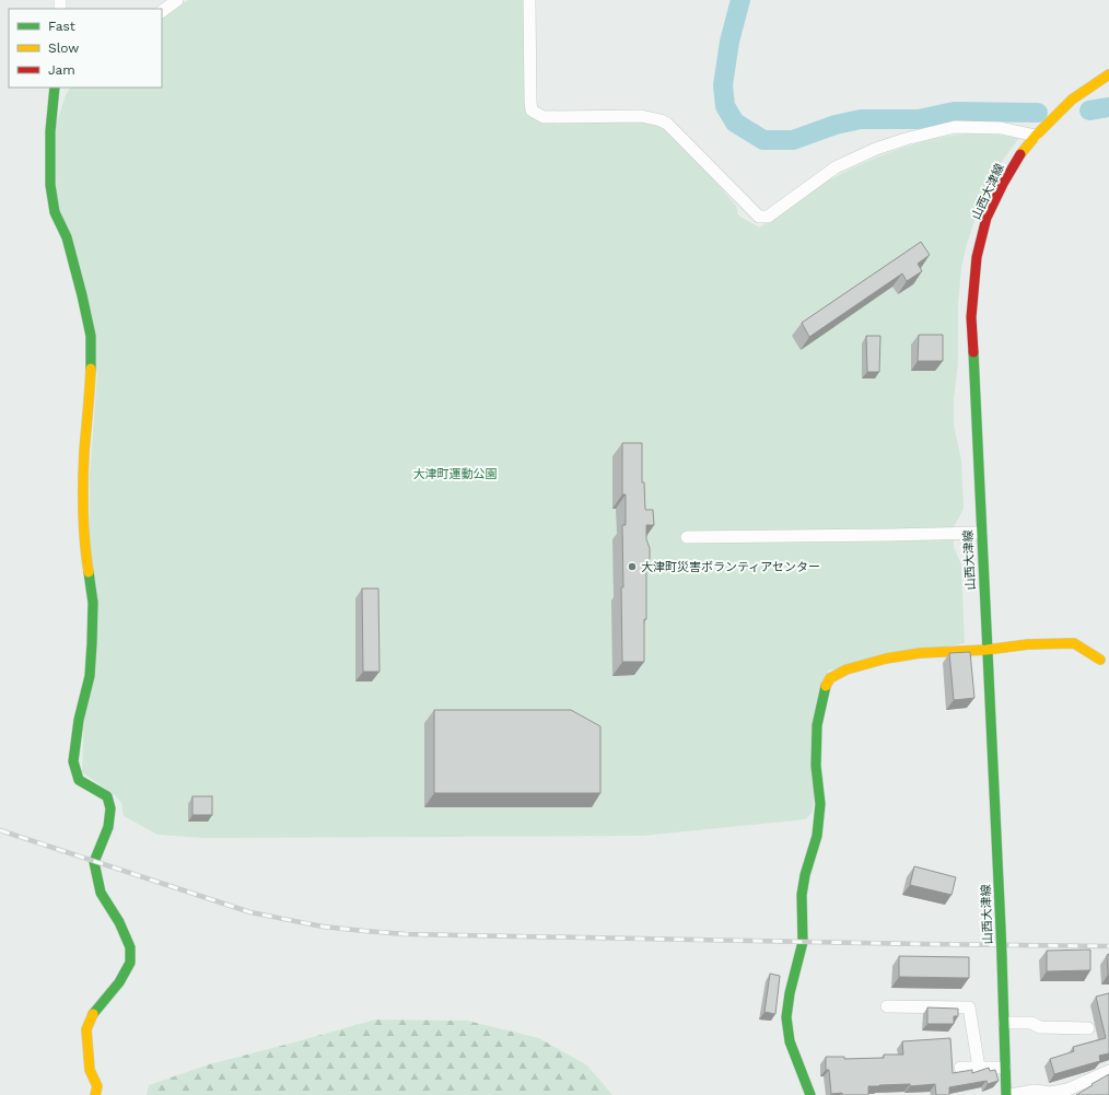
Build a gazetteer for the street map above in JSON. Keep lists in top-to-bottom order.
{
  "streets": {
    "street": ["山西大津線"]
  },
  "parks": ["大津町運動公園"],
  "places": ["大津町災害ボランティアセンター"],
  "legend": ["Fast", "Slow", "Jam"]
}
